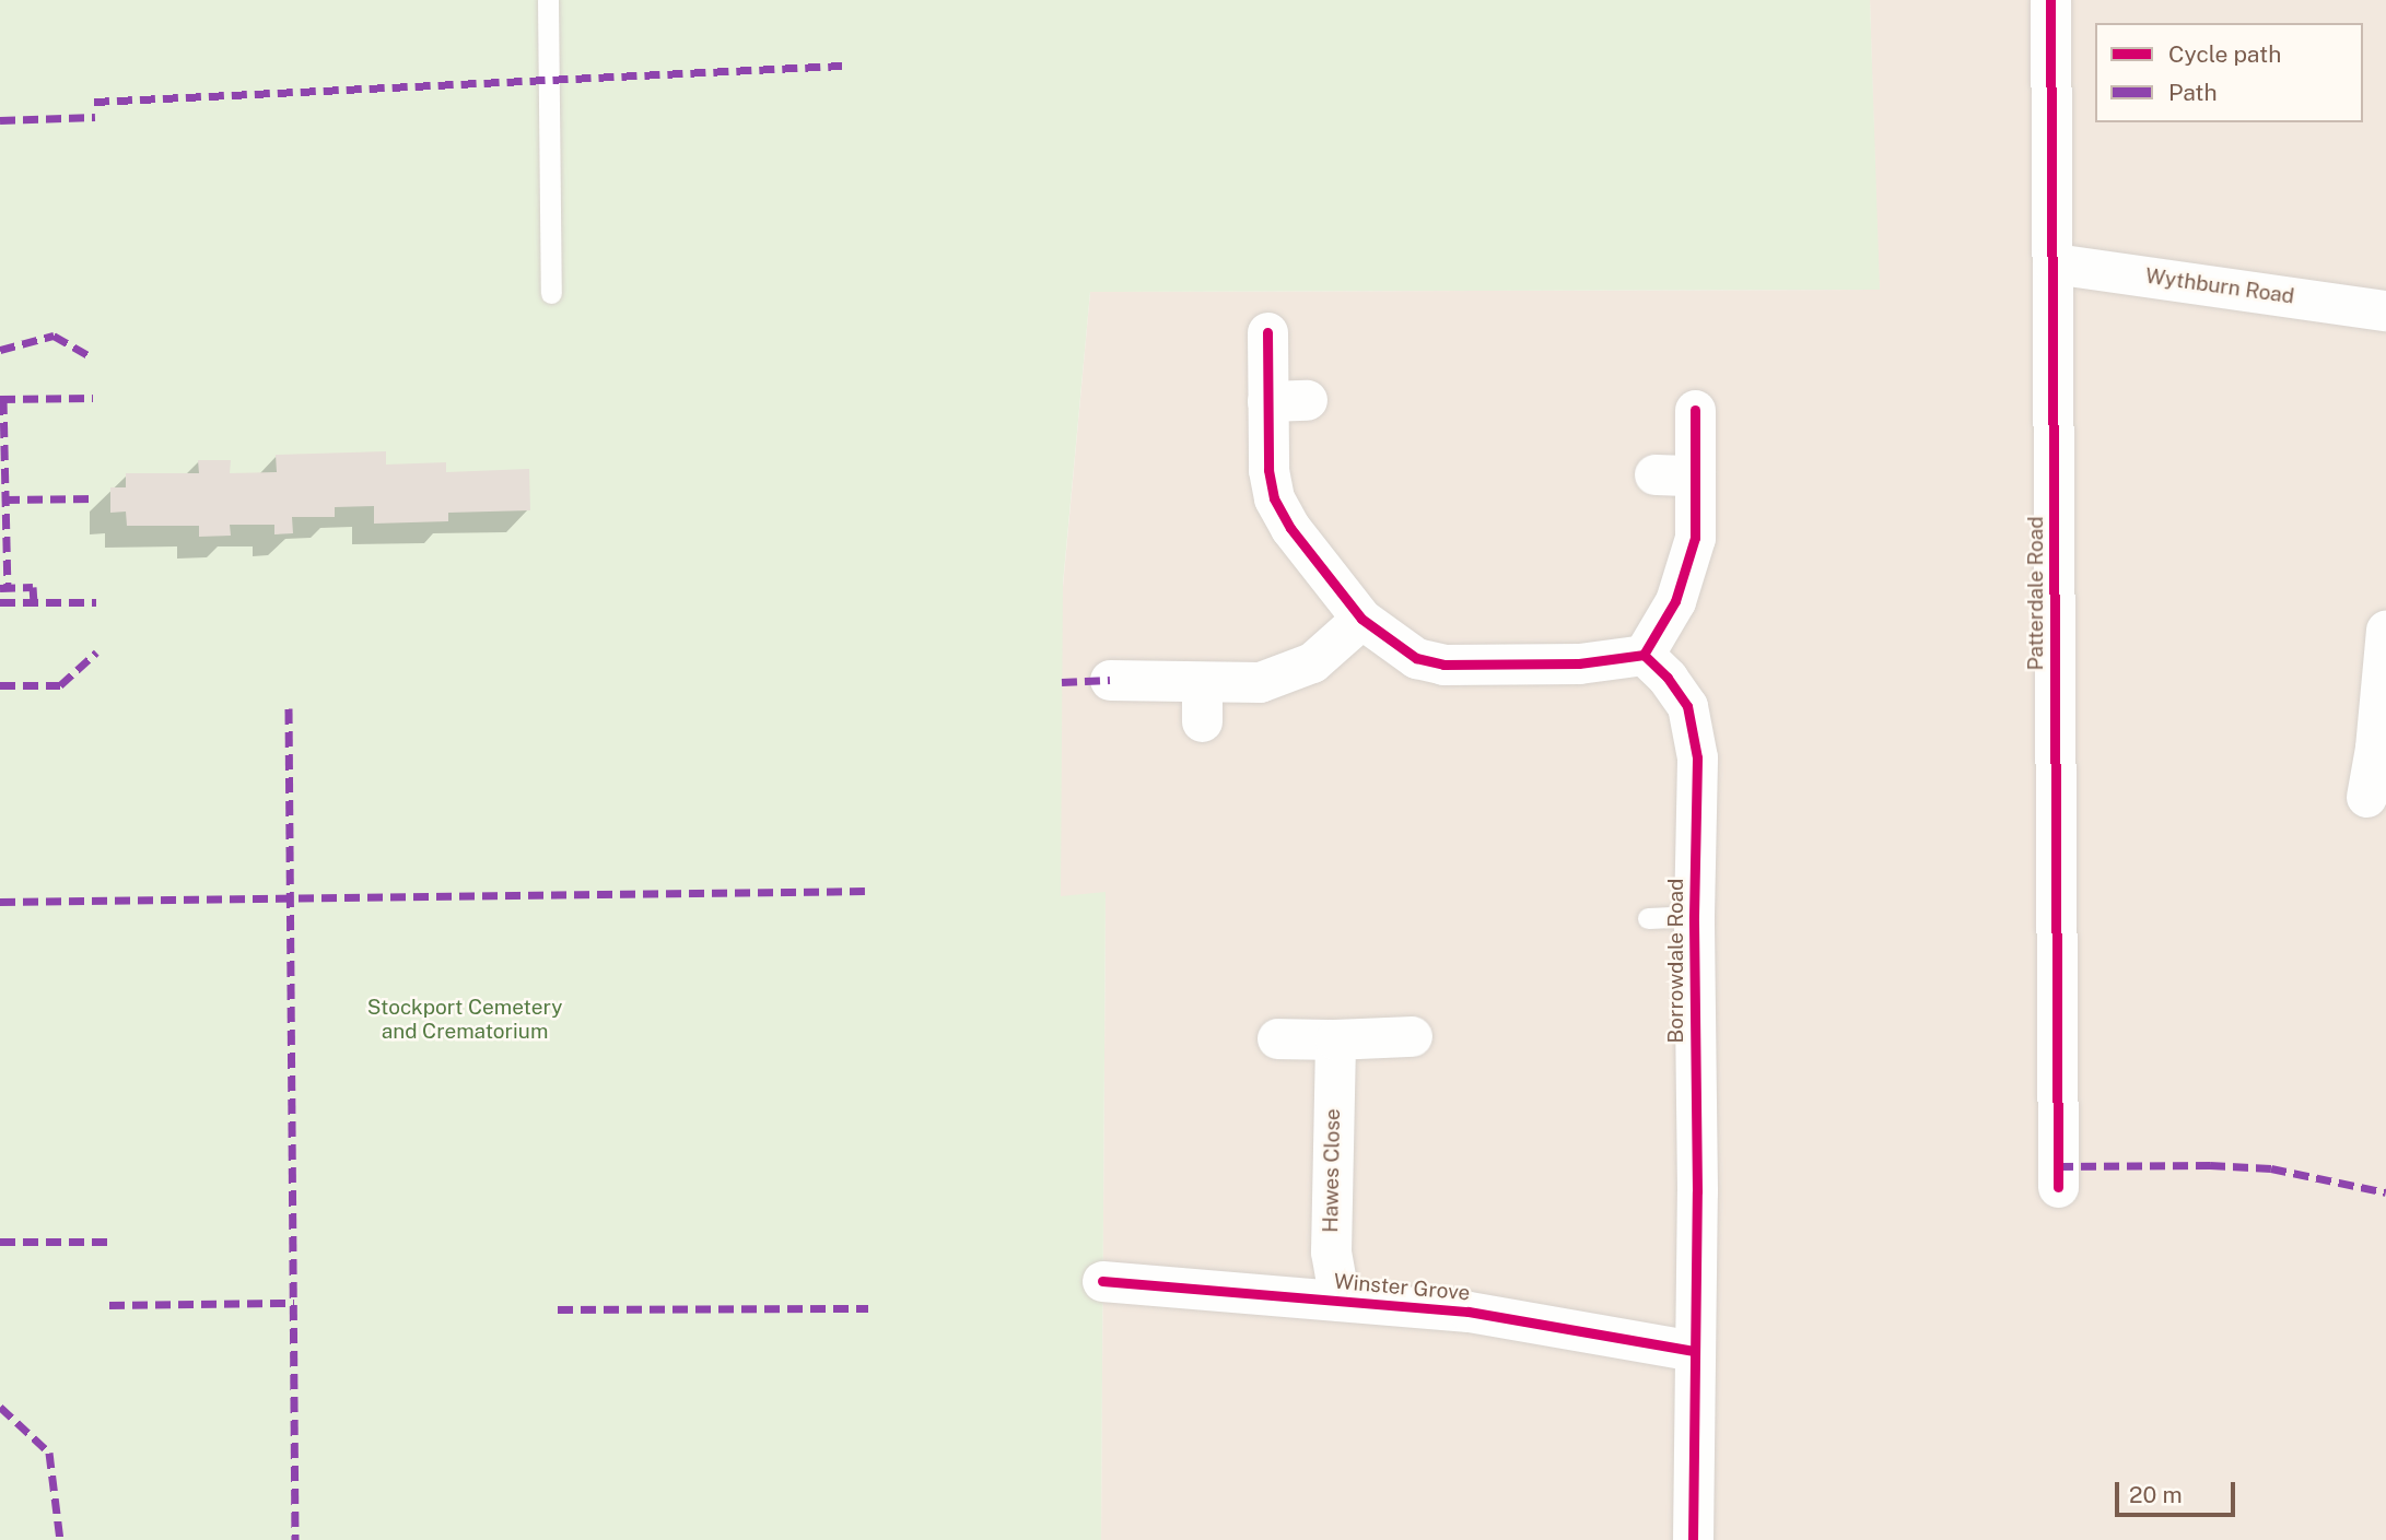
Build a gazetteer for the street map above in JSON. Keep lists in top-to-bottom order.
{
  "streets": {
    "street": [
      "Wythburn Road",
      "Patterdale Road",
      "Borrowdale Road",
      "Hawes Close",
      "Winster Grove"
    ]
  },
  "crossings": [
    ["Wythburn Road", "Patterdale Road"],
    ["Borrowdale Road", "Winster Grove"],
    ["Hawes Close", "Winster Grove"]
  ],
  "parks": ["Stockport Cemetery and Crematorium"],
  "legend": ["Cycle path", "Path"],
  "scale_bar": "20 m"
}
